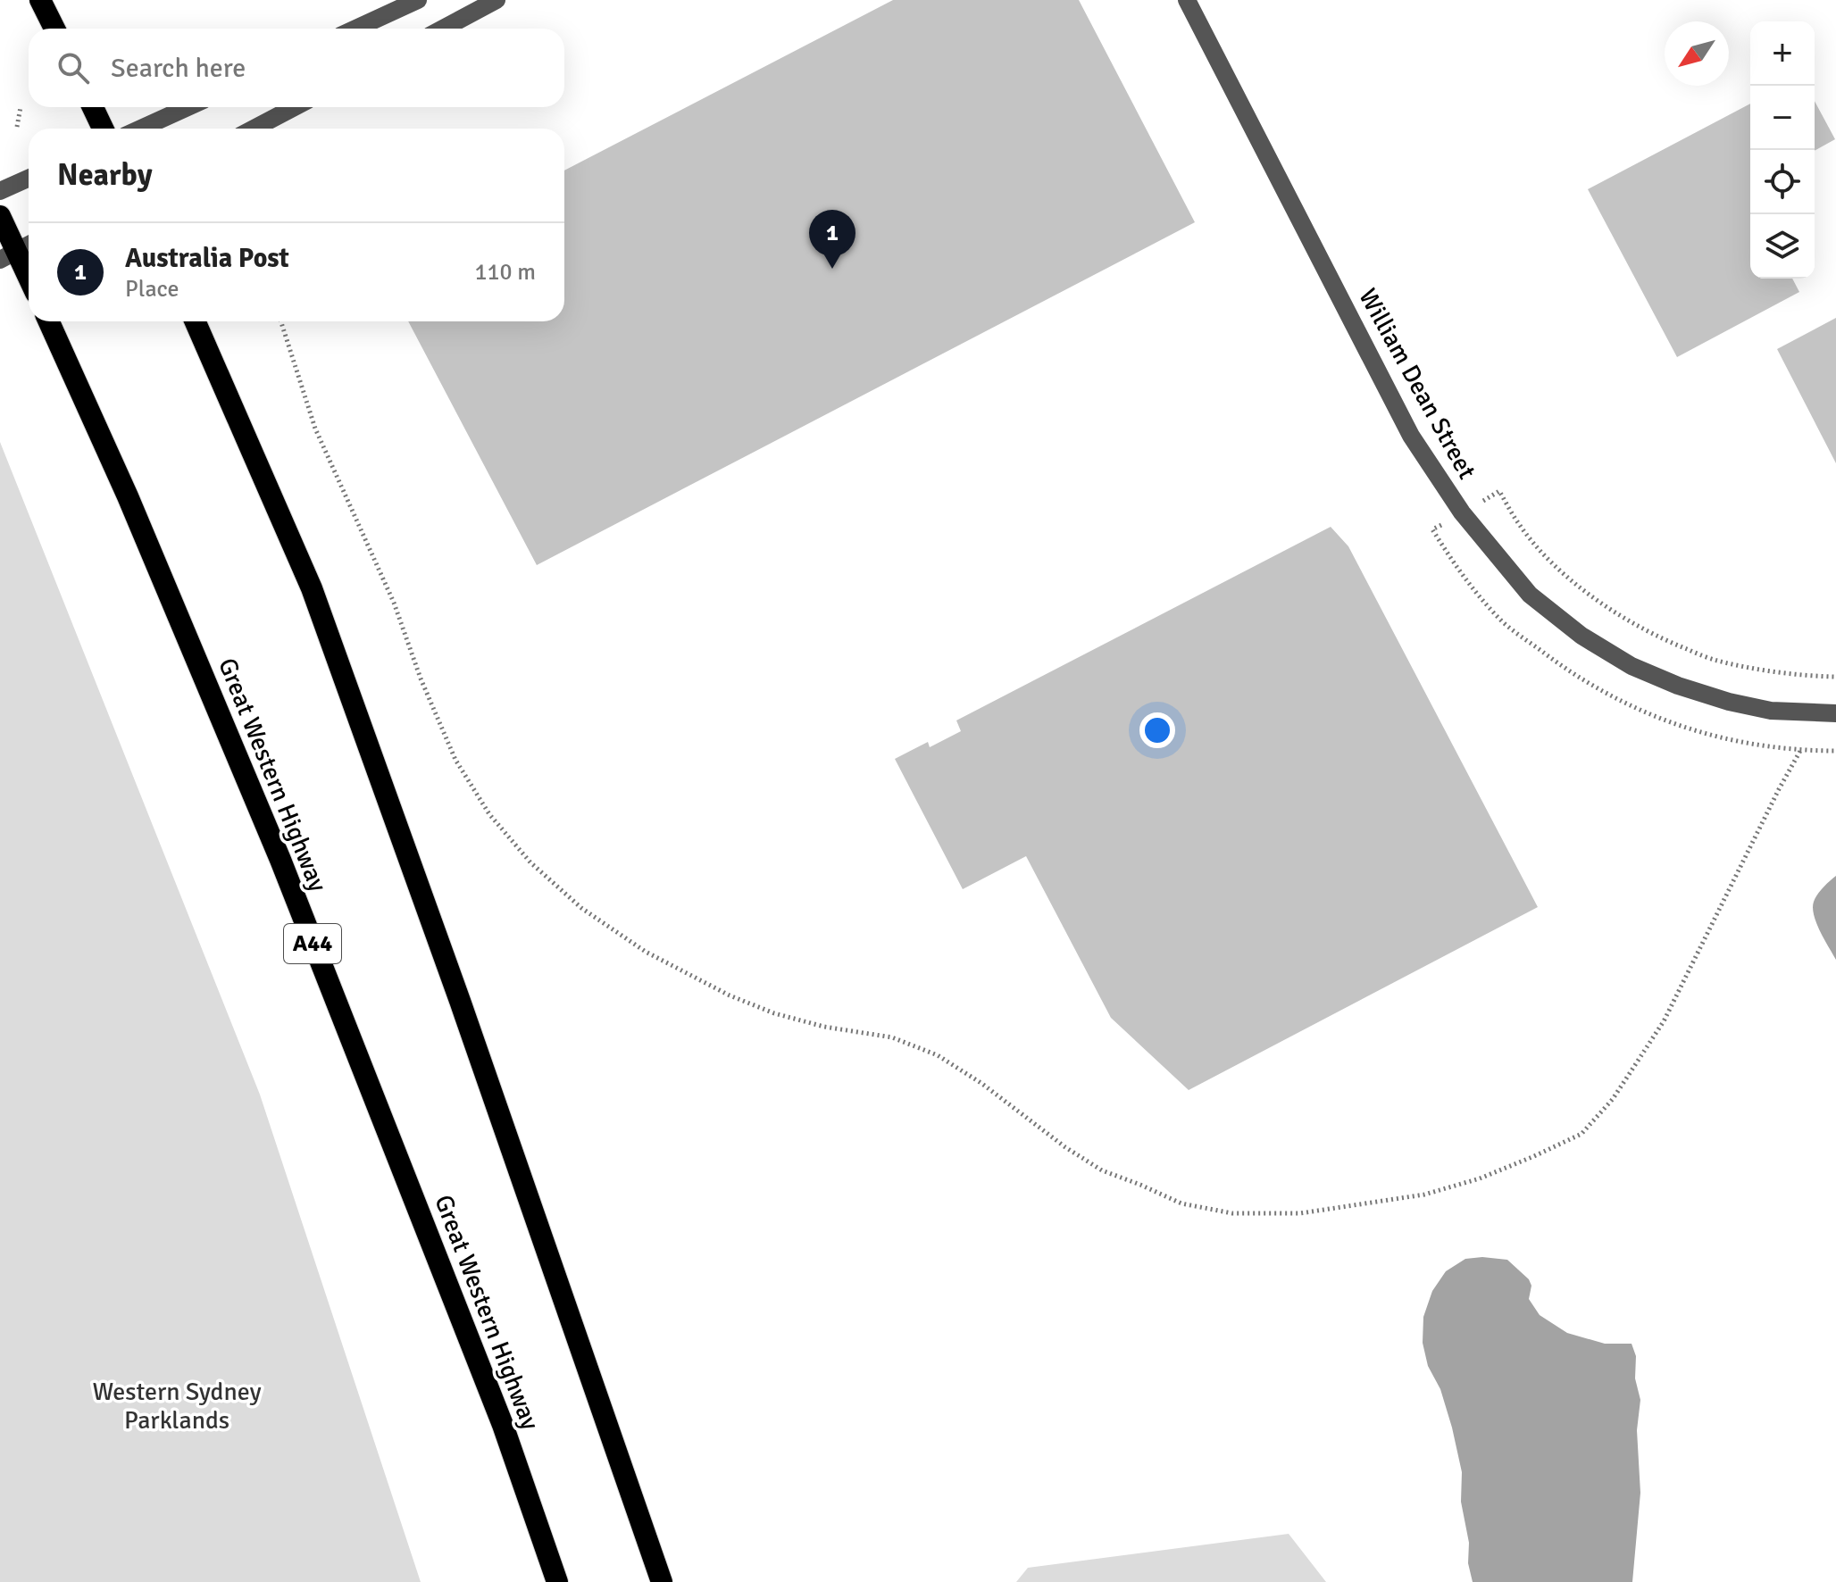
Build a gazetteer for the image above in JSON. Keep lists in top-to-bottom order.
{
  "streets": {
    "highway": ["Great Western Highway", "A44"],
    "street": ["William Dean Street"]
  },
  "parks": ["Western Sydney Parklands"],
  "north": "bottom left",
  "page": {
    "map_buttons": ["+", "−"],
    "search": "Search here",
    "heading": "Nearby",
    "pins": "1",
    "list": [
      {
        "mark": "1",
        "name": "Australia Post",
        "note": "Place",
        "value": "110 m"
      }
    ]
  }
}
